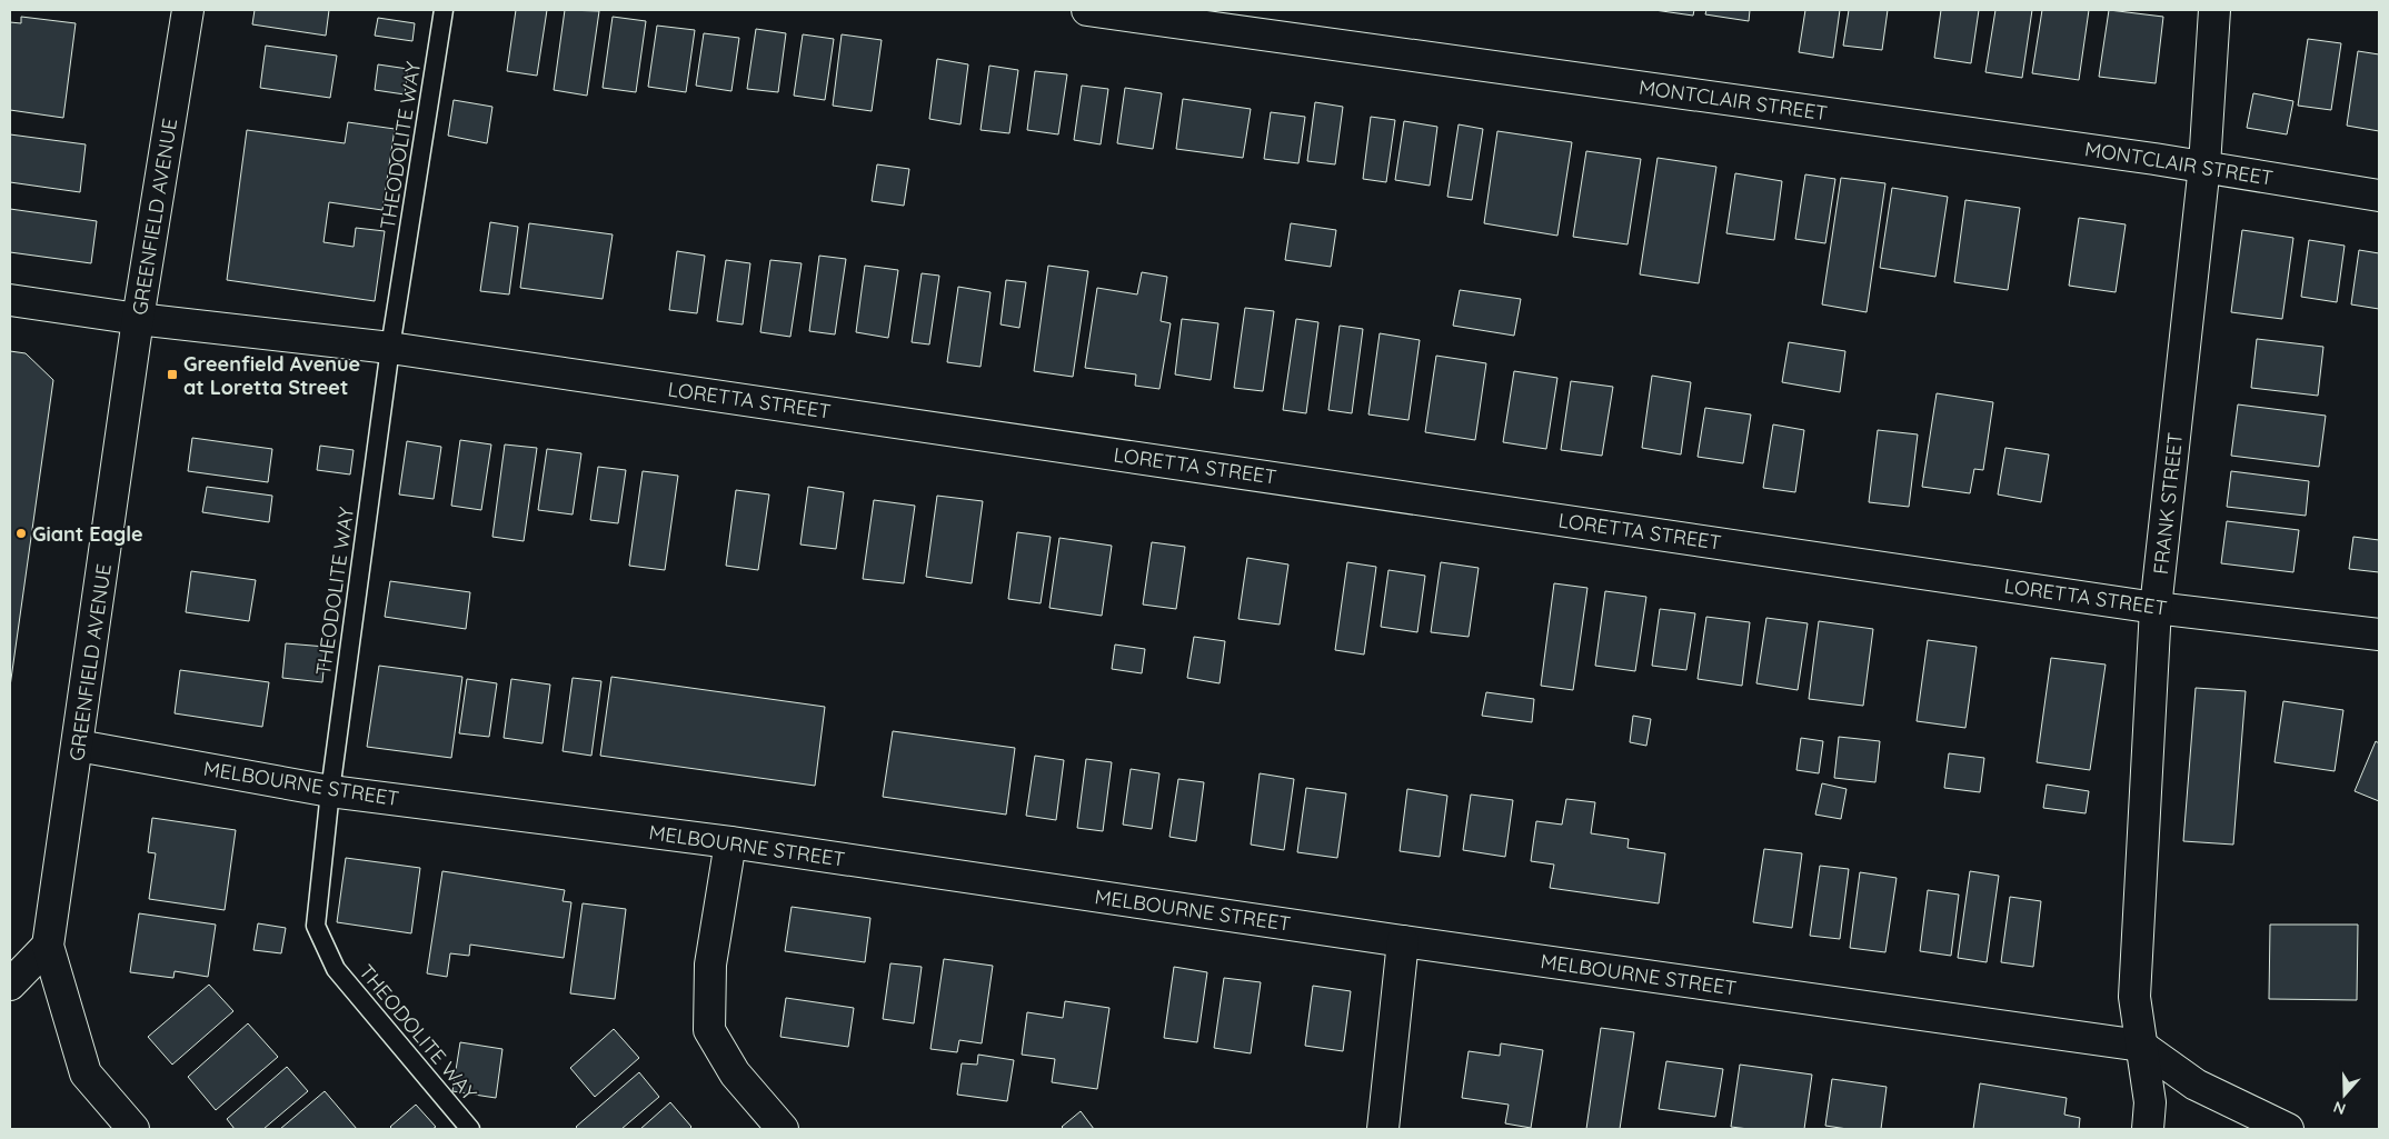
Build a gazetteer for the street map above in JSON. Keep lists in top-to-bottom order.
{
  "streets": {
    "street": [
      "MONTCLAIR STREET",
      "GREENFIELD AVENUE",
      "LORETTA STREET",
      "FRANK STREET",
      "MELBOURNE STREET"
    ],
    "lane": ["THEODOLITE WAY"]
  },
  "crossings": [
    ["MONTCLAIR STREET", "FRANK STREET"],
    ["THEODOLITE WAY", "LORETTA STREET"],
    ["THEODOLITE WAY", "MELBOURNE STREET"],
    ["GREENFIELD AVENUE", "LORETTA STREET"],
    ["GREENFIELD AVENUE", "MELBOURNE STREET"],
    ["LORETTA STREET", "FRANK STREET"],
    ["FRANK STREET", "MELBOURNE STREET"]
  ],
  "places": {
    "transit": ["Greenfield Avenue at Loretta Street"],
    "other": ["Giant Eagle"]
  },
  "north": "bottom"
}
